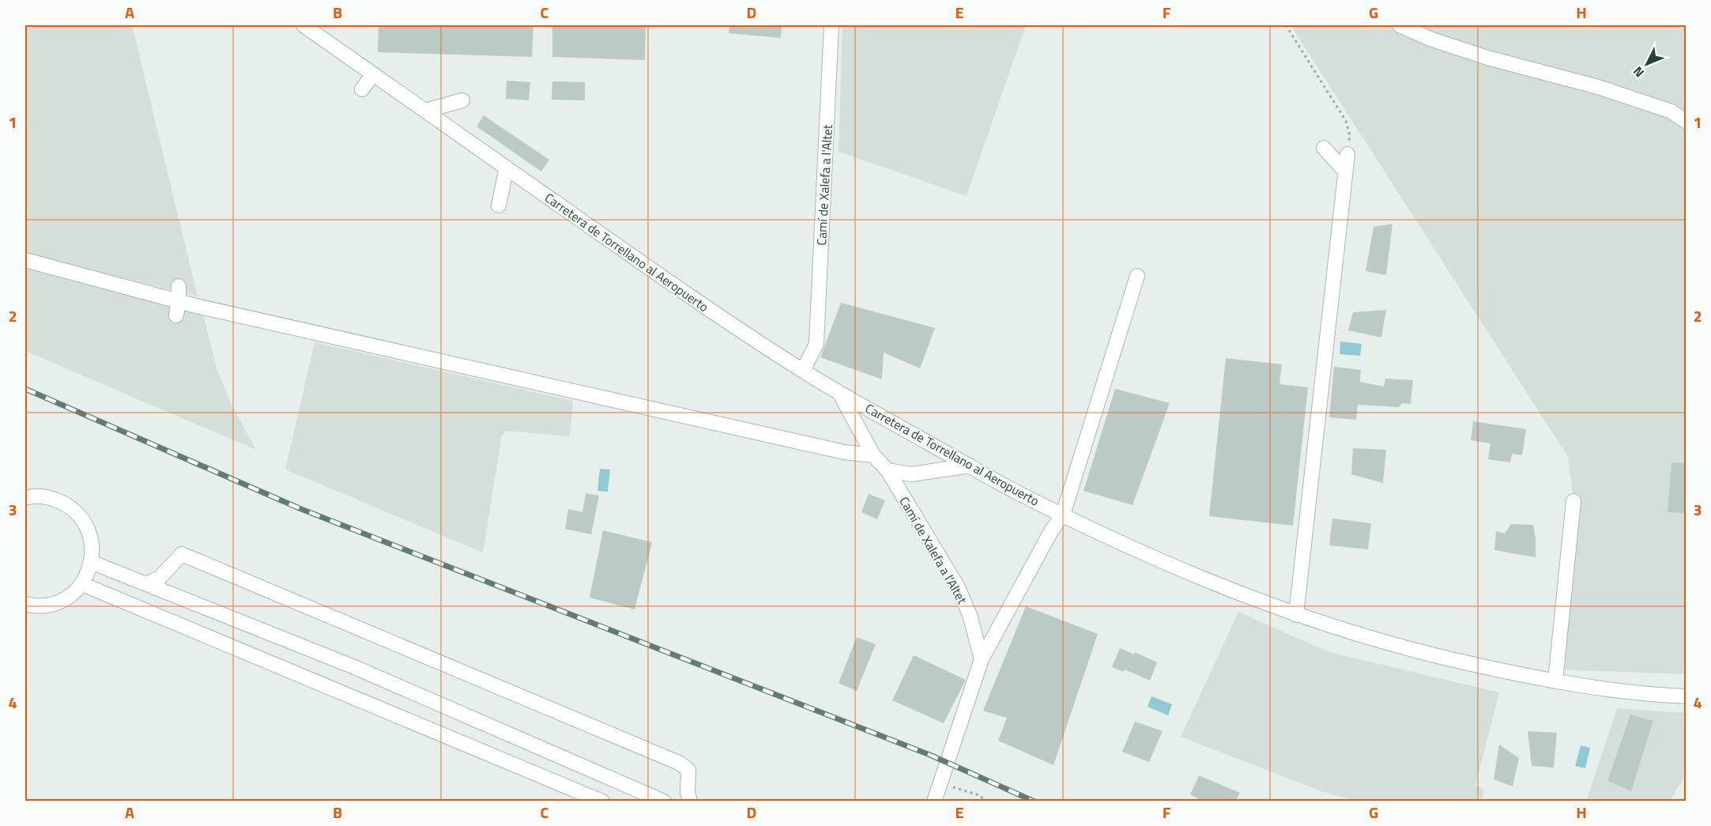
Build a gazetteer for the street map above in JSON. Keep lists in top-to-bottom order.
{
  "streets": {
    "street": ["Camí de Xalefa a l'Altet", "Carretera de Torrellano al Aeropuerto"]
  },
  "crossings": [
    ["Camí de Xalefa a l'Altet", "Carretera de Torrellano al Aeropuerto"]
  ],
  "north": "bottom left",
  "grid": {
    "columns": [
      "A",
      "B",
      "C",
      "D",
      "E",
      "F",
      "G",
      "H"
    ],
    "rows": [
      "1",
      "2",
      "3",
      "4"
    ]
  }
}
